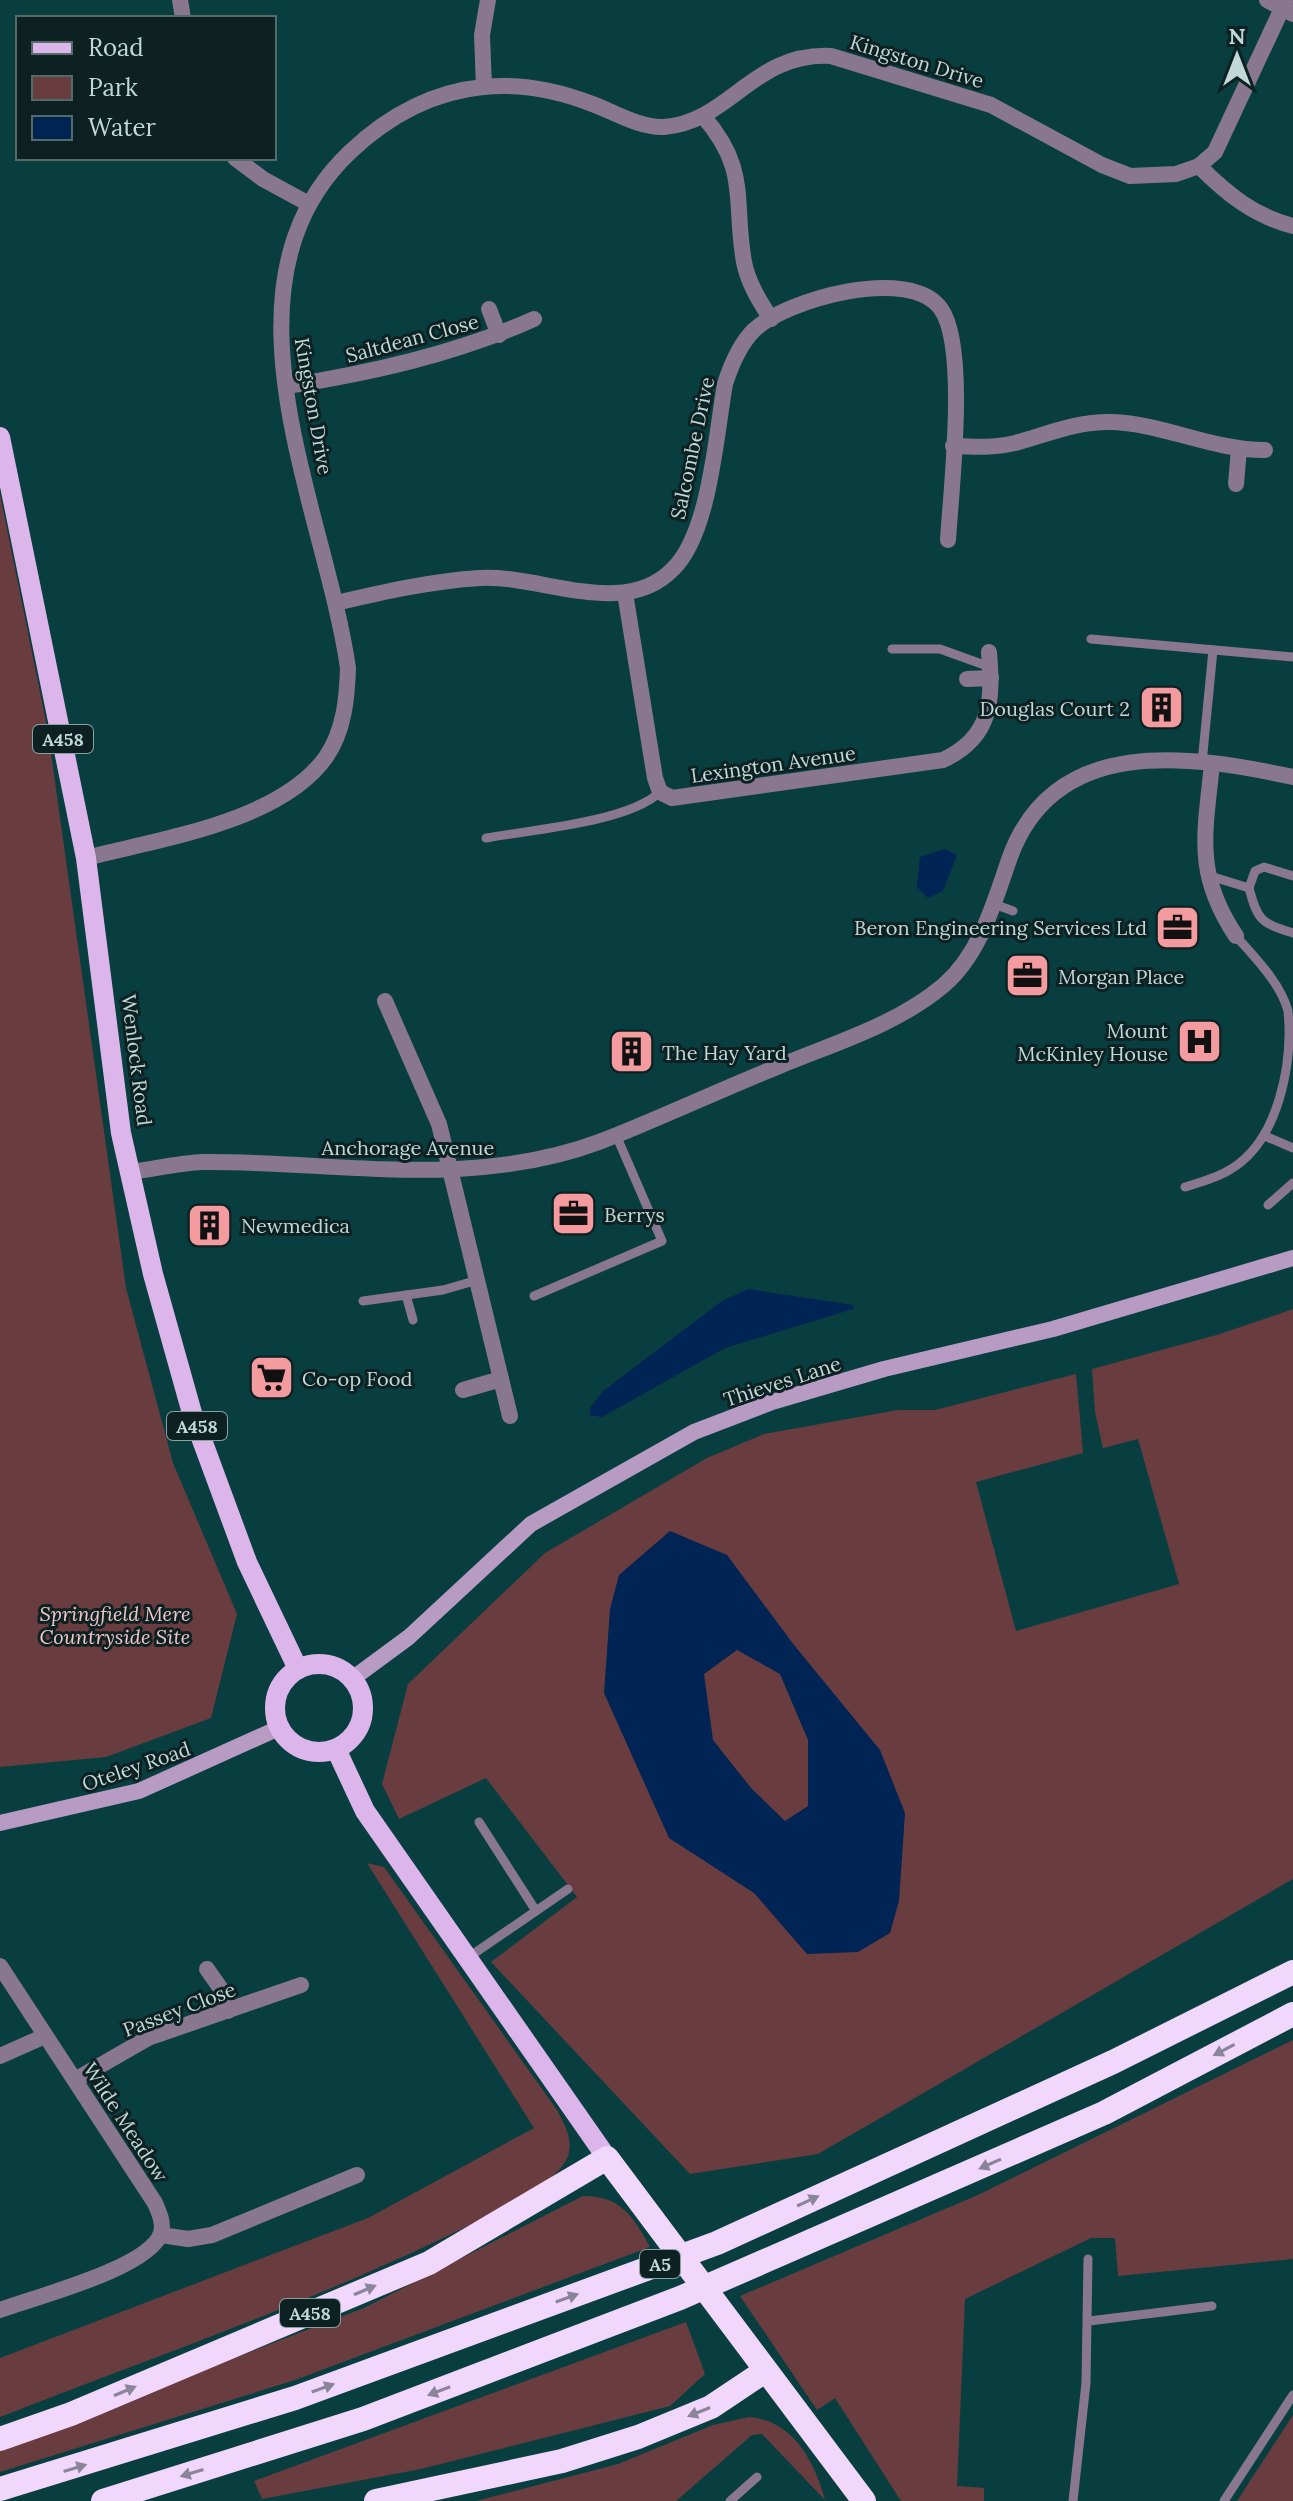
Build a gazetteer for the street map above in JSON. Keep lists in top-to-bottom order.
{
  "streets": {
    "highway": ["A458", "A5"],
    "main road": ["Wenlock Road", "Thieves Lane", "Oteley Road"],
    "street": [
      "Kingston Drive",
      "Saltdean Close",
      "Salcombe Drive",
      "Lexington Avenue",
      "Anchorage Avenue",
      "Passey Close",
      "Wilde Meadow"
    ]
  },
  "crossings": [
    ["Kingston Drive", "Saltdean Close"],
    ["Kingston Drive", "Salcombe Drive"],
    ["Kingston Drive", "Wenlock Road"],
    ["Wenlock Road", "Anchorage Avenue"],
    ["Wenlock Road", "Thieves Lane"],
    ["Wenlock Road", "Oteley Road"],
    ["Thieves Lane", "Oteley Road"],
    ["Passey Close", "Wilde Meadow"]
  ],
  "parks": ["Springfield Mere Countryside Site"],
  "places": {
    "building": ["Douglas Court 2", "The Hay Yard", "Newmedica"],
    "office": ["Beron Engineering Services Ltd", "Morgan Place", "Berrys"],
    "hospital": ["Mount McKinley House"],
    "supermarket": ["Co-op Food"]
  },
  "legend": ["Road", "Park", "Water"],
  "north": "top"
}
